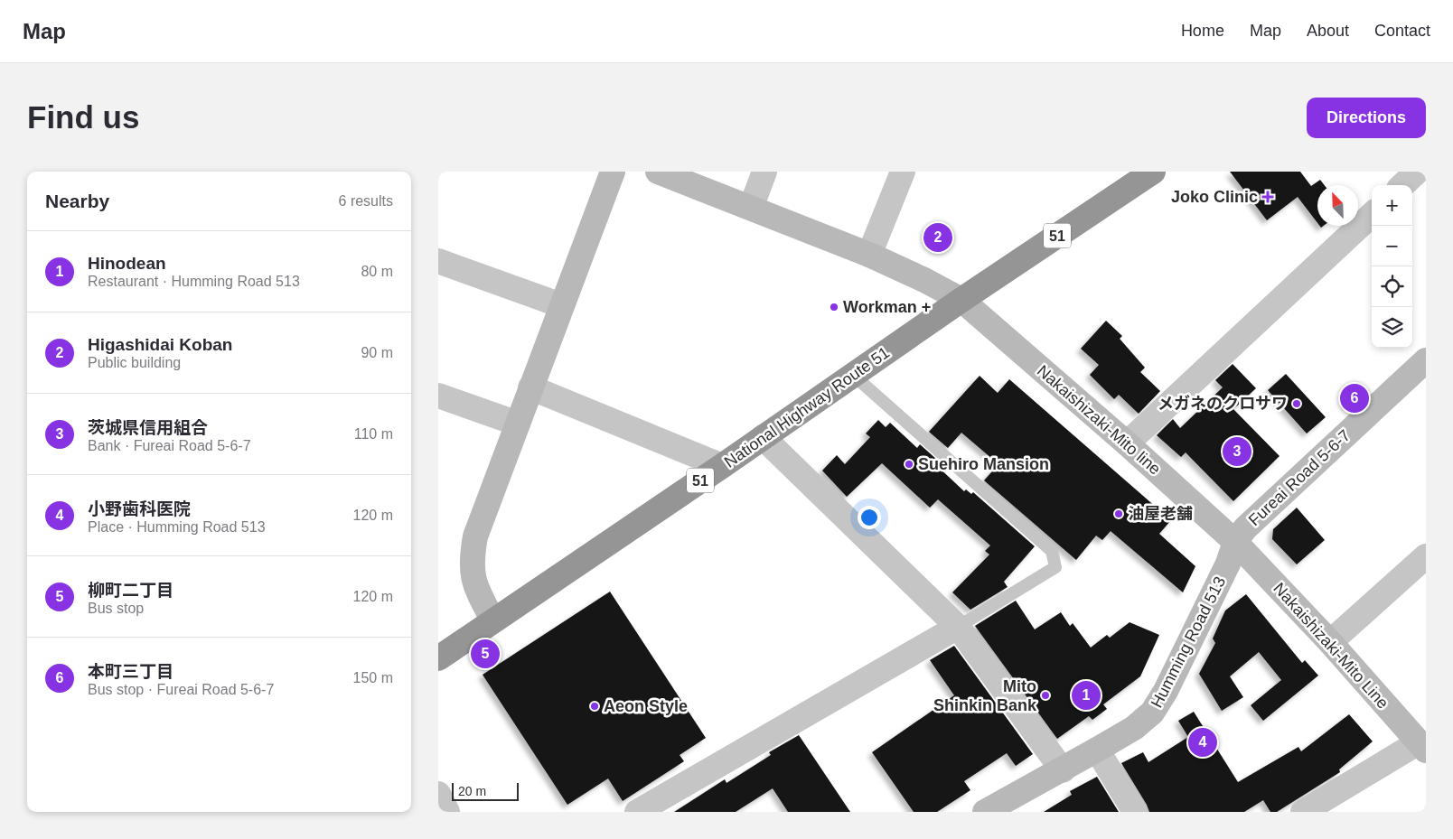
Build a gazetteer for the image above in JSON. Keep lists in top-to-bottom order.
{
  "streets": {
    "highway": ["51", "National Highway Route 51"],
    "street": [
      "Nakaishizaki-Mito line",
      "Fureai Road 5-6-7",
      "Humming Road 513",
      "Nakaishizaki-Mito Line"
    ]
  },
  "crossings": [
    ["National Highway Route 51", "Nakaishizaki-Mito line"],
    ["Nakaishizaki-Mito line", "Fureai Road 5-6-7"],
    ["Nakaishizaki-Mito line", "Humming Road 513"],
    ["Nakaishizaki-Mito line", "Nakaishizaki-Mito Line"],
    ["Fureai Road 5-6-7", "Humming Road 513"],
    ["Fureai Road 5-6-7", "Nakaishizaki-Mito Line"],
    ["Humming Road 513", "Nakaishizaki-Mito Line"]
  ],
  "places": {
    "health": ["Joko Clinic"],
    "other": [
      "Workman +",
      "メガネのクロサワ",
      "Suehiro Mansion",
      "油屋老舗",
      "Mito Shinkin Bank",
      "Aeon Style"
    ]
  },
  "scale_bar": "20 m",
  "north": "top left",
  "page": {
    "header": "Map",
    "nav": [
      "Home",
      "Map",
      "About",
      "Contact"
    ],
    "buttons": "Directions",
    "title": "Find us",
    "heading": ["Nearby", "6 results"],
    "map_buttons": ["+", "−"],
    "pins": [
      "2",
      "6",
      "3",
      "5",
      "1",
      "4"
    ],
    "list": [
      {
        "mark": "1",
        "name": "Hinodean",
        "note": "Restaurant · Humming Road 513",
        "value": "80 m"
      },
      {
        "mark": "2",
        "name": "Higashidai Koban",
        "note": "Public building",
        "value": "90 m"
      },
      {
        "mark": "3",
        "name": "茨城県信用組合",
        "note": "Bank · Fureai Road 5-6-7",
        "value": "110 m"
      },
      {
        "mark": "4",
        "name": "小野歯科医院",
        "note": "Place · Humming Road 513",
        "value": "120 m"
      },
      {
        "mark": "5",
        "name": "柳町二丁目",
        "note": "Bus stop",
        "value": "120 m"
      },
      {
        "mark": "6",
        "name": "本町三丁目",
        "note": "Bus stop · Fureai Road 5-6-7",
        "value": "150 m"
      }
    ],
    "scale": "20 m"
  }
}
